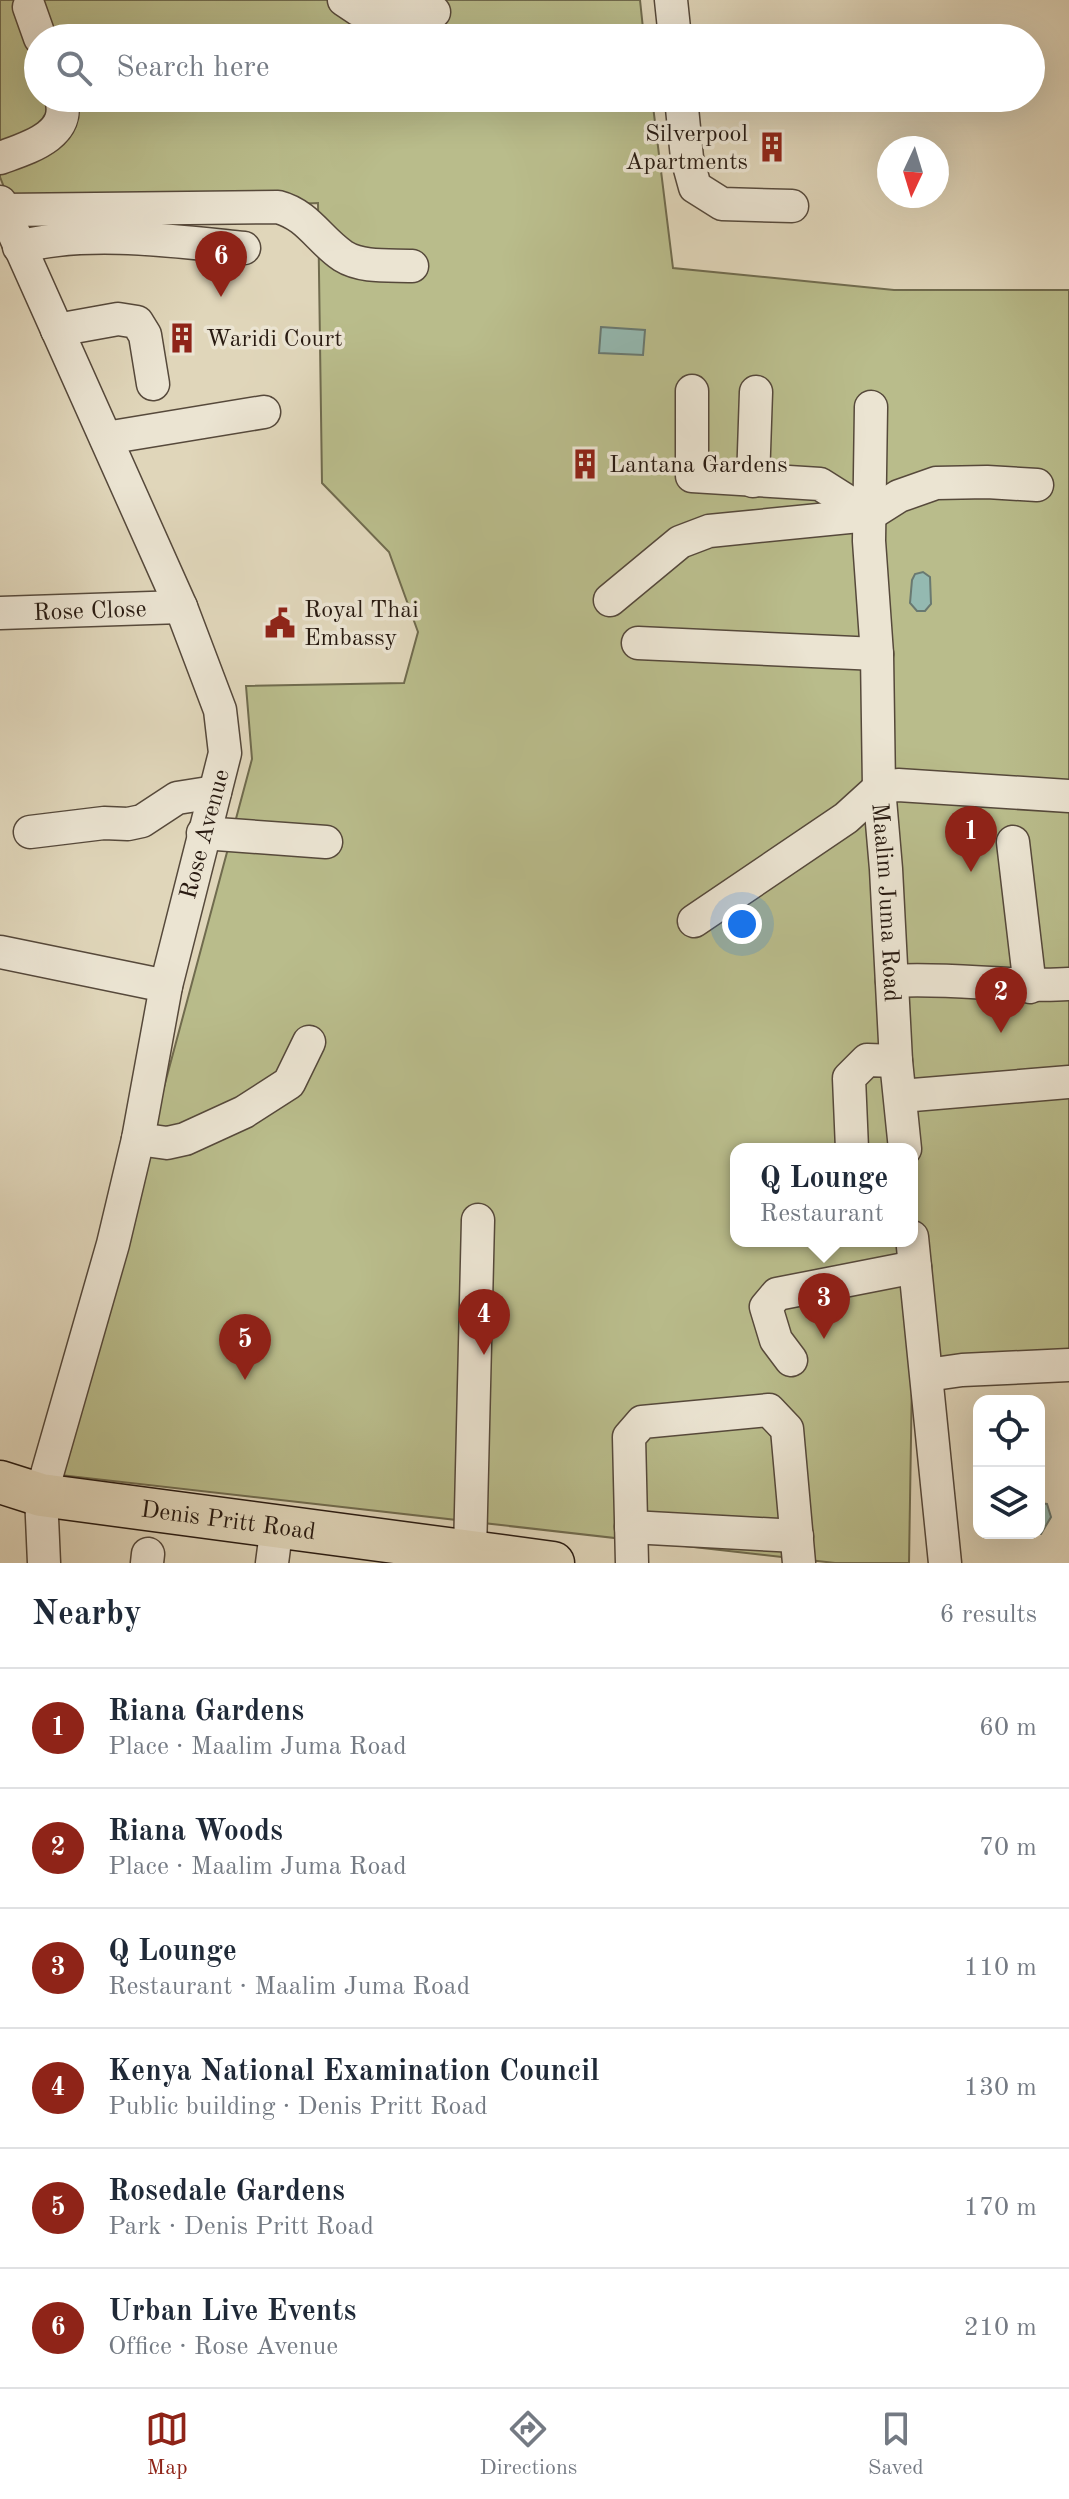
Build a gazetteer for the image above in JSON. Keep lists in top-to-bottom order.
{
  "streets": {
    "main road": ["Denis Pritt Road"],
    "street": ["Rose Close", "Rose Avenue", "Maalim Juma Road"]
  },
  "crossings": [
    ["Rose Close", "Rose Avenue"],
    ["Rose Avenue", "Denis Pritt Road"]
  ],
  "places": {
    "building": ["Silverpool Apartments", "Waridi Court", "Lantana Gardens"],
    "public building": ["Royal Thai Embassy"]
  },
  "north": "bottom",
  "page": {
    "search": "Search here",
    "pins": [
      "6",
      "1",
      "2",
      "3",
      "4",
      "5"
    ],
    "popup": ["Q Lounge", "Restaurant"],
    "heading": ["Nearby", "6 results"],
    "list": [
      {
        "mark": "1",
        "name": "Riana Gardens",
        "note": "Place · Maalim Juma Road",
        "value": "60 m"
      },
      {
        "mark": "2",
        "name": "Riana Woods",
        "note": "Place · Maalim Juma Road",
        "value": "70 m"
      },
      {
        "mark": "3",
        "name": "Q Lounge",
        "note": "Restaurant · Maalim Juma Road",
        "value": "110 m"
      },
      {
        "mark": "4",
        "name": "Kenya National Examination Council",
        "note": "Public building · Denis Pritt Road",
        "value": "130 m"
      },
      {
        "mark": "5",
        "name": "Rosedale Gardens",
        "note": "Park · Denis Pritt Road",
        "value": "170 m"
      },
      {
        "mark": "6",
        "name": "Urban Live Events",
        "note": "Office · Rose Avenue",
        "value": "210 m"
      }
    ],
    "nav": ["Map", "Directions", "Saved"]
  }
}
